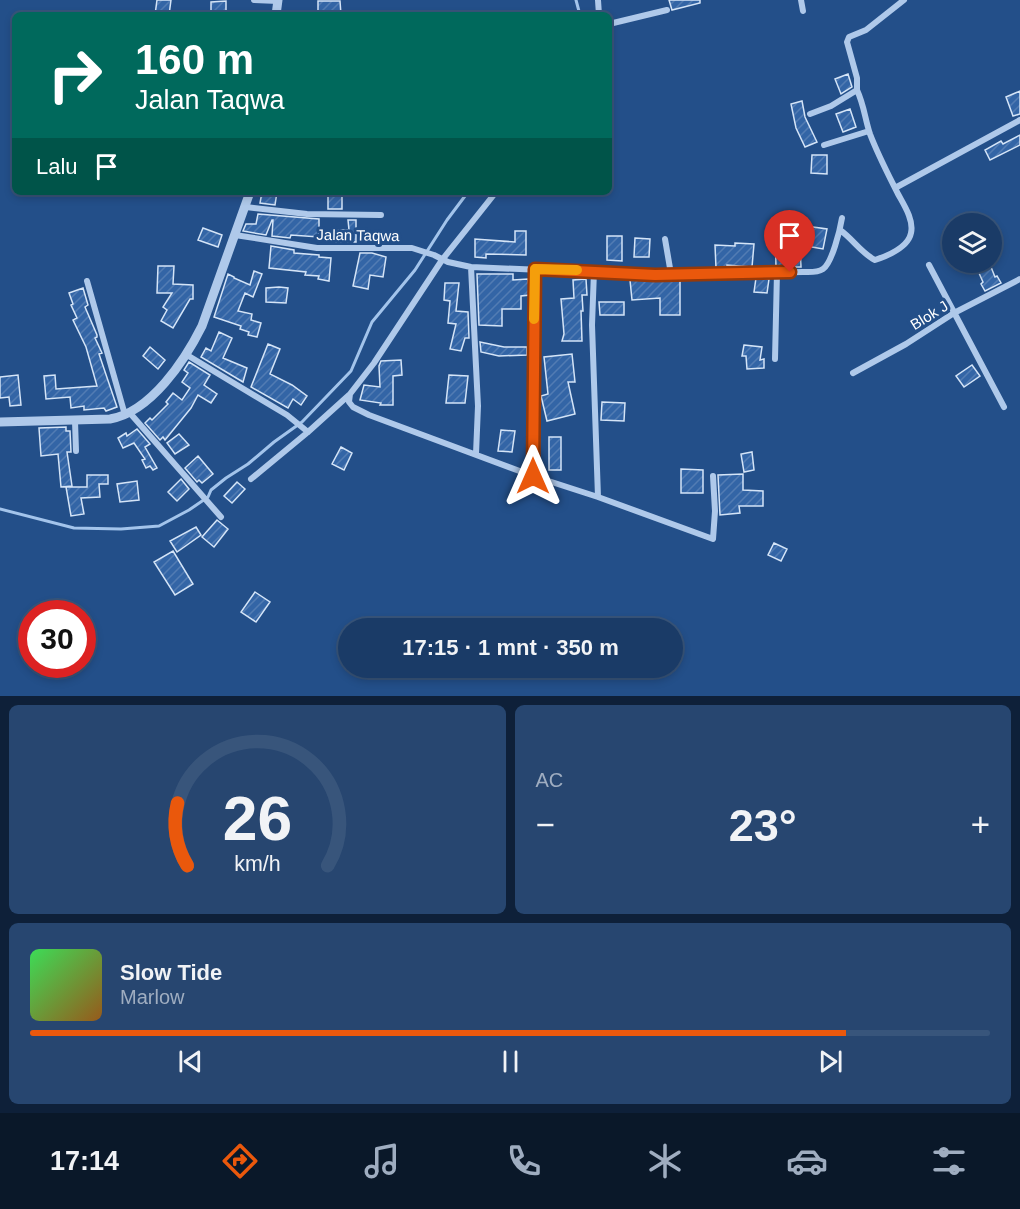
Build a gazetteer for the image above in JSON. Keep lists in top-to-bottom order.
{
  "streets": {
    "street": ["Jalan Taqwa", "Blok J"]
  },
  "page": {
    "turn": ["160 m", "Jalan Taqwa"],
    "then": "Lalu",
    "limit": "30",
    "trip": "17:15 · 1 mnt · 350 m",
    "tile": "AC",
    "heat": ["−", "23°", "+"],
    "song": ["Slow Tide", "Marlow"],
    "tabs": "17:14",
    "gauge": ["26", "km/h"]
  }
}
